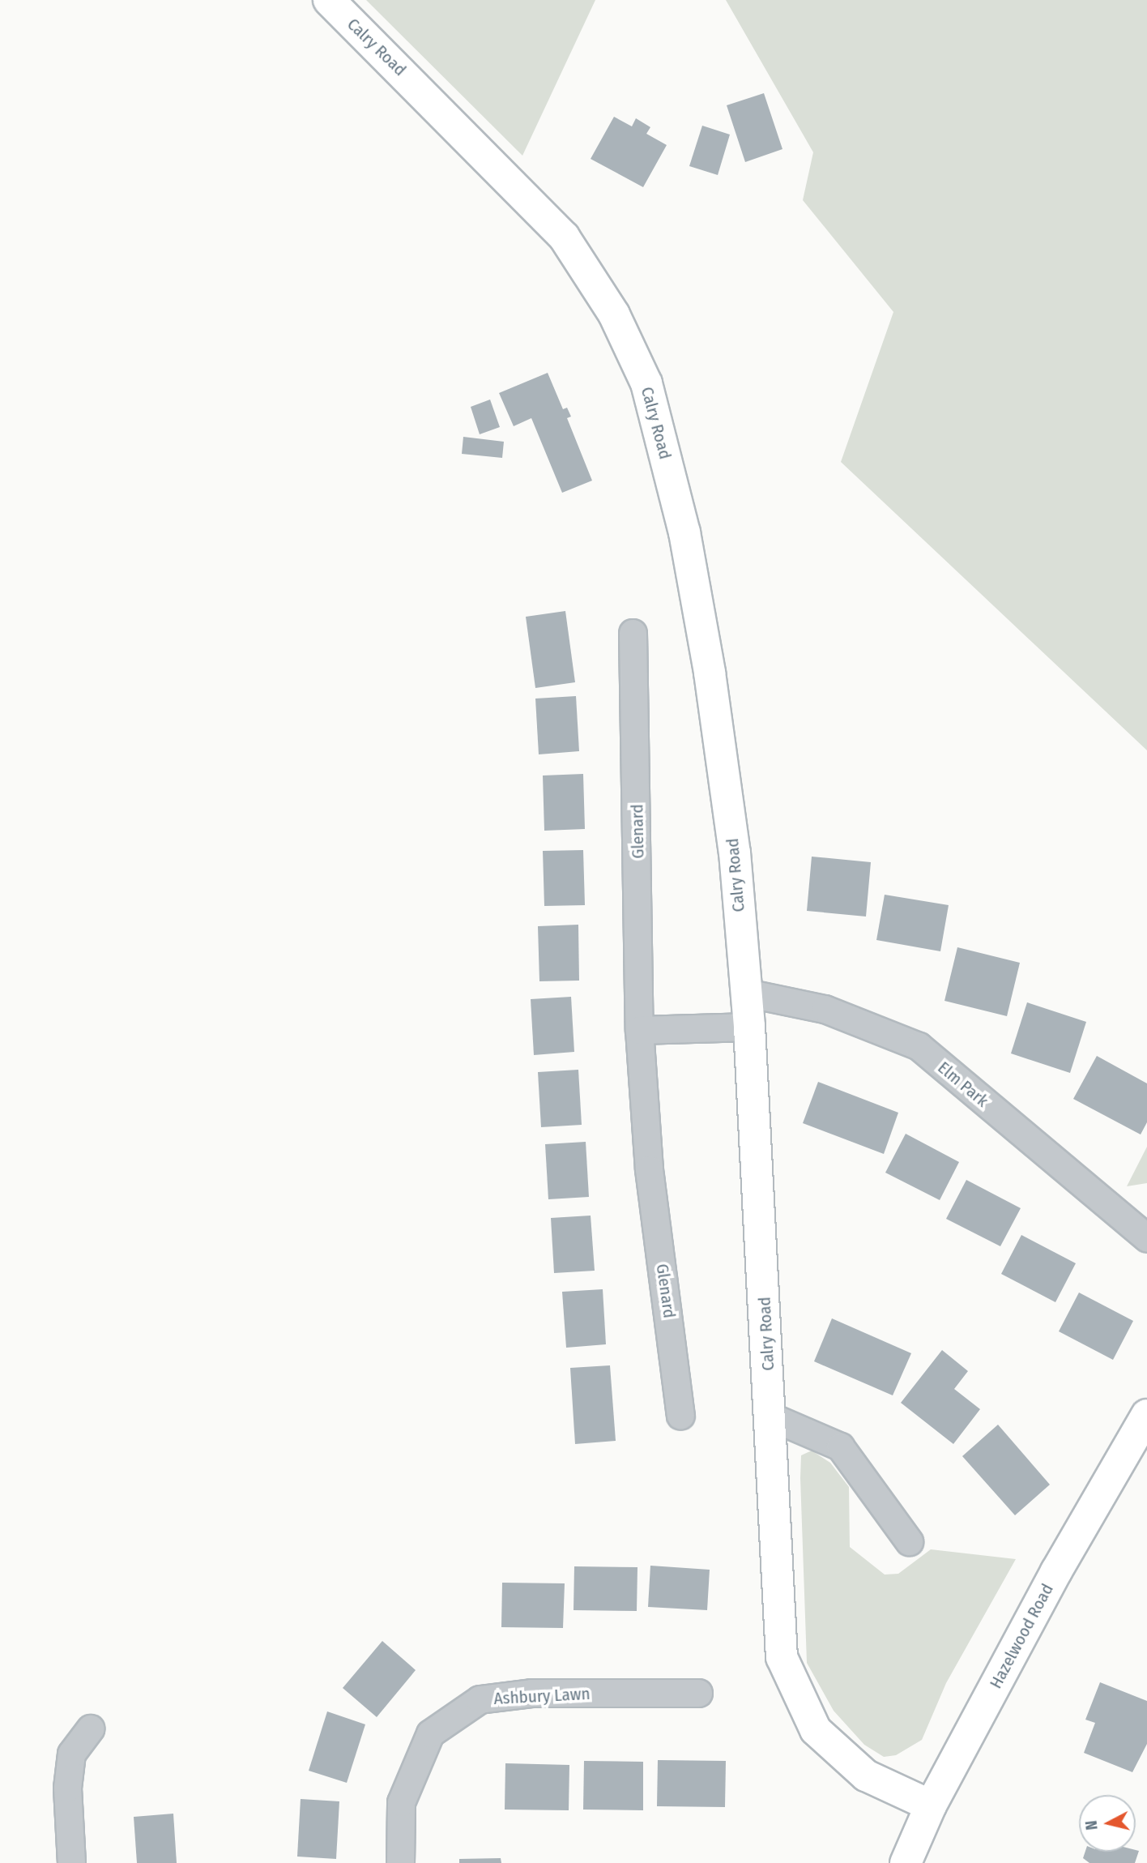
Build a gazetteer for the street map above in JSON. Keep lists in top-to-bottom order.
{
  "streets": {
    "main road": ["Calry Road", "Hazelwood Road"],
    "street": ["Glenard", "Elm Park", "Ashbury Lawn"]
  },
  "crossings": [
    ["Calry Road", "Elm Park"],
    ["Calry Road", "Hazelwood Road"]
  ],
  "north": "left"
}
